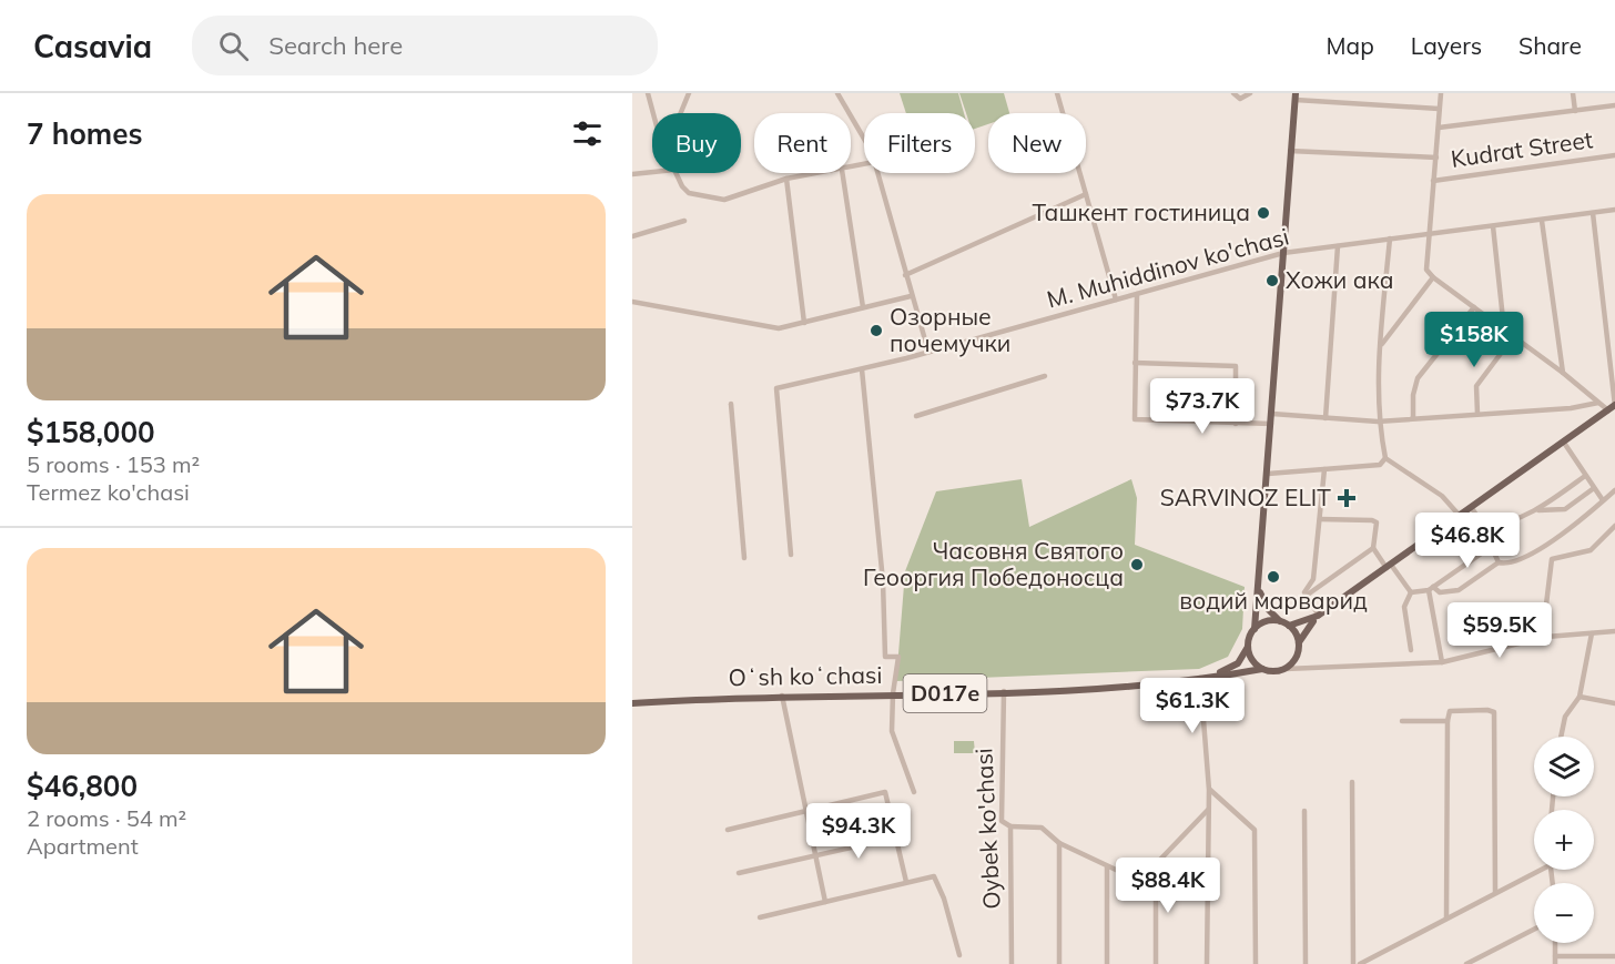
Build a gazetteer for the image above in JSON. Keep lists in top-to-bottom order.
{
  "streets": {
    "main road": ["Oʻsh koʻchasi", "D017e"],
    "street": ["Kudrat Street", "M. Muhiddinov ko'chasi", "Oybek ko'chasi"]
  },
  "crossings": [
    ["Oʻsh koʻchasi", "D017e"],
    ["Oʻsh koʻchasi", "Oybek ko'chasi"]
  ],
  "places": {
    "other": [
      "Ташкент гостиница",
      "Хожи ака",
      "Озорные почемучки",
      "Часовня Святого Геооргия Победоносца",
      "водий марварид"
    ],
    "health": ["SARVINOZ ELIT"]
  },
  "page": {
    "header": "Casavia",
    "search": "Search here",
    "nav": ["Map", "Layers", "Share"],
    "heading": "7 homes",
    "chip": [
      "Buy",
      "Rent",
      "Filters",
      "New"
    ],
    "list": [
      {
        "name": "$158,000",
        "note": "5 rooms · 153 m² · Termez ko'chasi"
      },
      {
        "name": "$46,800",
        "note": "2 rooms · 54 m² · Apartment"
      }
    ],
    "price": [
      "$158K",
      "$73.7K",
      "$46.8K",
      "$59.5K",
      "$61.3K",
      "$94.3K",
      "$88.4K"
    ],
    "map_buttons": ["+", "−"]
  }
}
